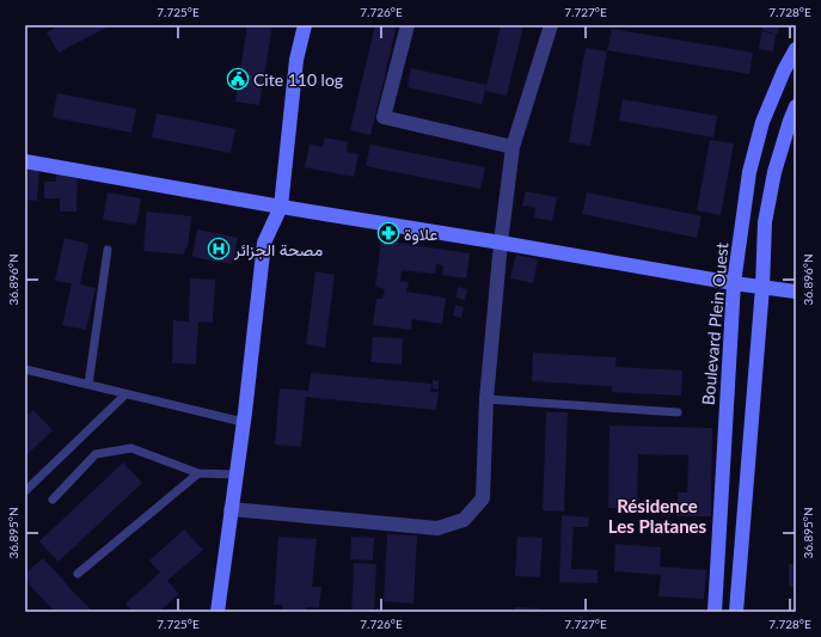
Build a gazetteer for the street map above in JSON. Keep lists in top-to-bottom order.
{
  "streets": {
    "street": ["Boulevard Plein Ouest"]
  },
  "districts": ["Résidence Les Platanes"],
  "places": {
    "public building": ["Cite 110 log"],
    "pharmacy": ["علاوة"],
    "hospital": ["مصحة الجزائر"]
  },
  "coordinates": [
    "7.725°E",
    "7.726°E",
    "7.727°E",
    "7.728°E",
    "36.896°N",
    "36.895°N"
  ]
}
